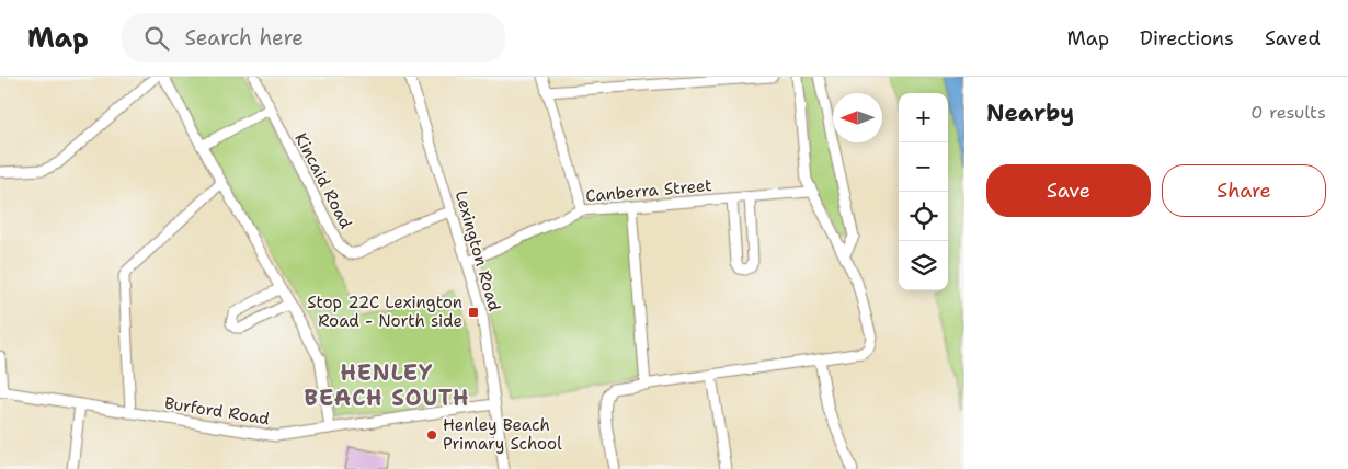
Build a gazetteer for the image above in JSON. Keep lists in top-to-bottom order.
{
  "streets": {
    "street": [
      "Kincaid Road",
      "Canberra Street",
      "Lexington Road",
      "Burford Road"
    ]
  },
  "crossings": [
    ["Kincaid Road", "Lexington Road"],
    ["Canberra Street", "Lexington Road"],
    ["Lexington Road", "Burford Road"]
  ],
  "districts": ["HENLEY BEACH SOUTH"],
  "places": {
    "transit": ["Stop 22C Lexington Road - North side"],
    "other": ["Henley Beach Primary School"]
  },
  "north": "left",
  "page": {
    "header": "Map",
    "search": "Search here",
    "nav": ["Map", "Directions", "Saved"],
    "heading": ["Nearby", "0 results"],
    "map_buttons": ["+", "−"],
    "buttons": ["Save", "Share"]
  }
}
